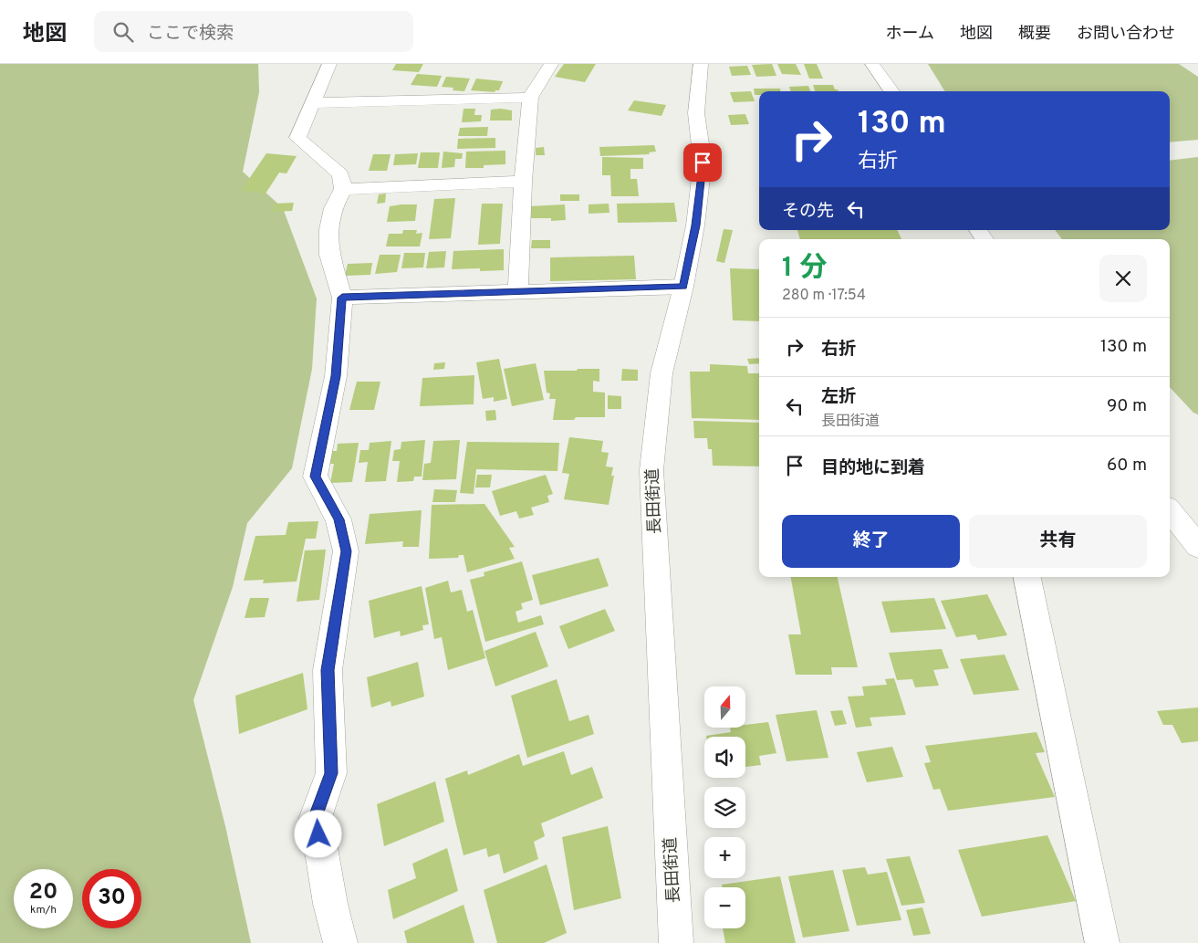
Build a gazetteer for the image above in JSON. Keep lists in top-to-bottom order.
{
  "streets": {
    "street": ["長田街道"]
  },
  "north": "top",
  "page": {
    "header": "地図",
    "search": "ここで検索",
    "nav": [
      "ホーム",
      "地図",
      "概要",
      "お問い合わせ"
    ],
    "turn": ["130 m", "右折"],
    "then": "その先",
    "heading": ["1 分", "280 m · 17:54"],
    "list": [
      {
        "name": "右折",
        "value": "130 m"
      },
      {
        "name": "左折",
        "note": "長田街道",
        "value": "90 m"
      },
      {
        "name": "目的地に到着",
        "value": "60 m"
      }
    ],
    "buttons": ["終了", "共有"],
    "map_buttons": ["+", "−"],
    "speed": "20 km/h",
    "limit": "30"
  }
}
